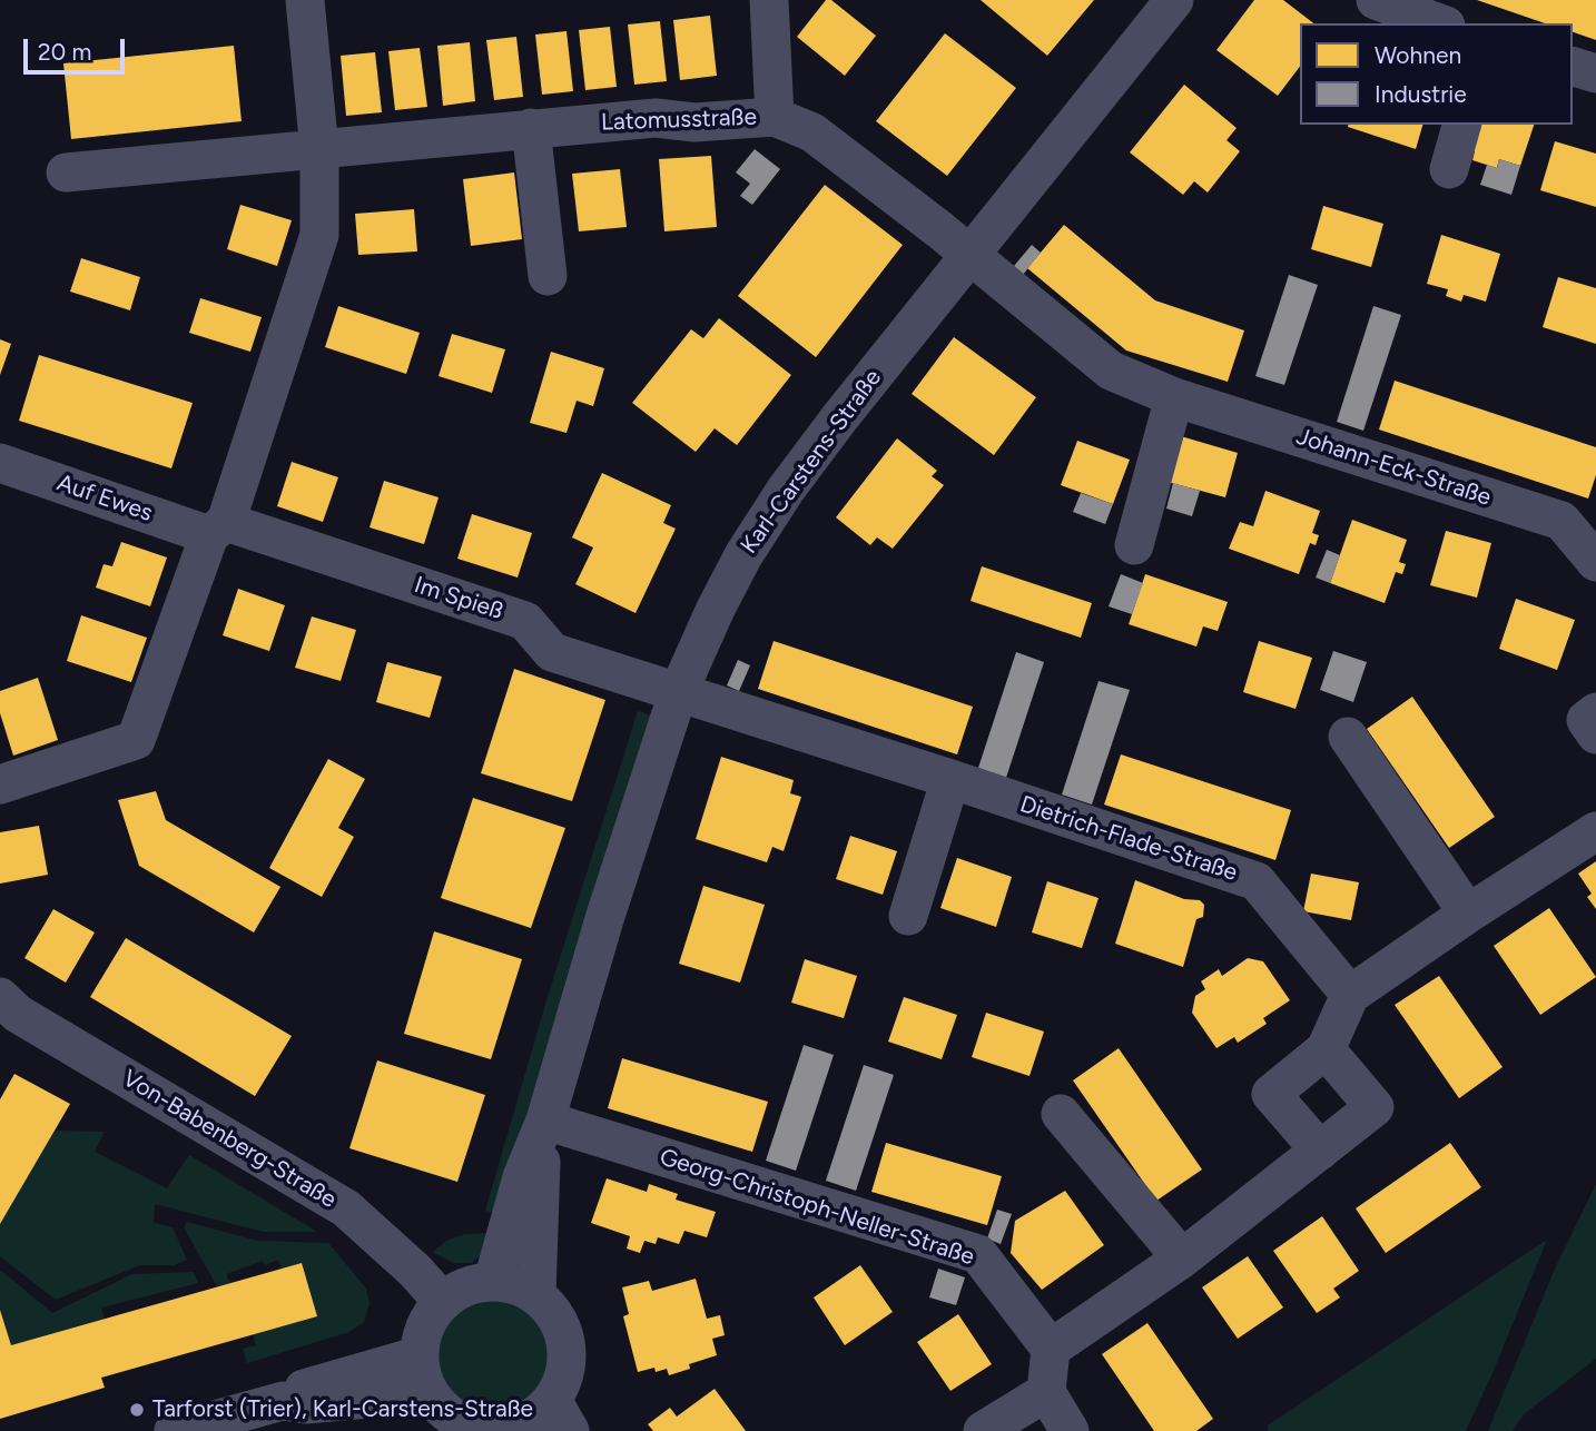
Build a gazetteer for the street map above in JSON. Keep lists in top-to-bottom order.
{
  "streets": {
    "street": [
      "Latomusstraße",
      "Karl-Carstens-Straße",
      "Johann-Eck-Straße",
      "Auf Ewes",
      "Im Spieß",
      "Dietrich-Flade-Straße",
      "Von-Babenberg-Straße",
      "Georg-Christoph-Neller-Straße"
    ]
  },
  "crossings": [
    ["Latomusstraße", "Karl-Carstens-Straße"],
    ["Latomusstraße", "Johann-Eck-Straße"],
    ["Karl-Carstens-Straße", "Johann-Eck-Straße"],
    ["Karl-Carstens-Straße", "Im Spieß"],
    ["Karl-Carstens-Straße", "Dietrich-Flade-Straße"],
    ["Karl-Carstens-Straße", "Von-Babenberg-Straße"],
    ["Karl-Carstens-Straße", "Georg-Christoph-Neller-Straße"],
    ["Auf Ewes", "Im Spieß"],
    ["Im Spieß", "Dietrich-Flade-Straße"]
  ],
  "places": ["Tarforst (Trier), Karl-Carstens-Straße"],
  "legend": ["Wohnen", "Industrie"],
  "scale_bar": "20 m"
}
